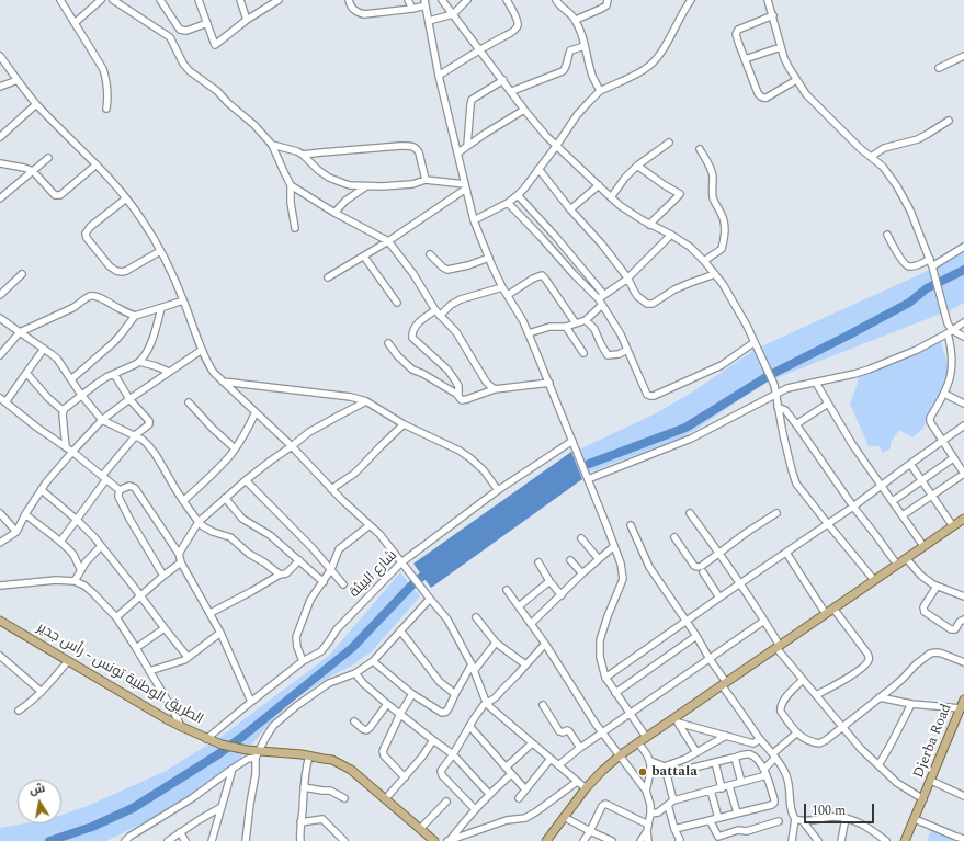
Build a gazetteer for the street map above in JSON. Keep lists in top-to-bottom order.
{
  "streets": {
    "main road": ["الطريق الوطنية تونس - رأس جدير", "Djerba Road"],
    "street": ["شارع البيئة"]
  },
  "crossings": [
    ["شارع البيئة", "الطريق الوطنية تونس - رأس جدير"]
  ],
  "places": ["battala"],
  "scale_bar": "100 m",
  "north": "top"
}
